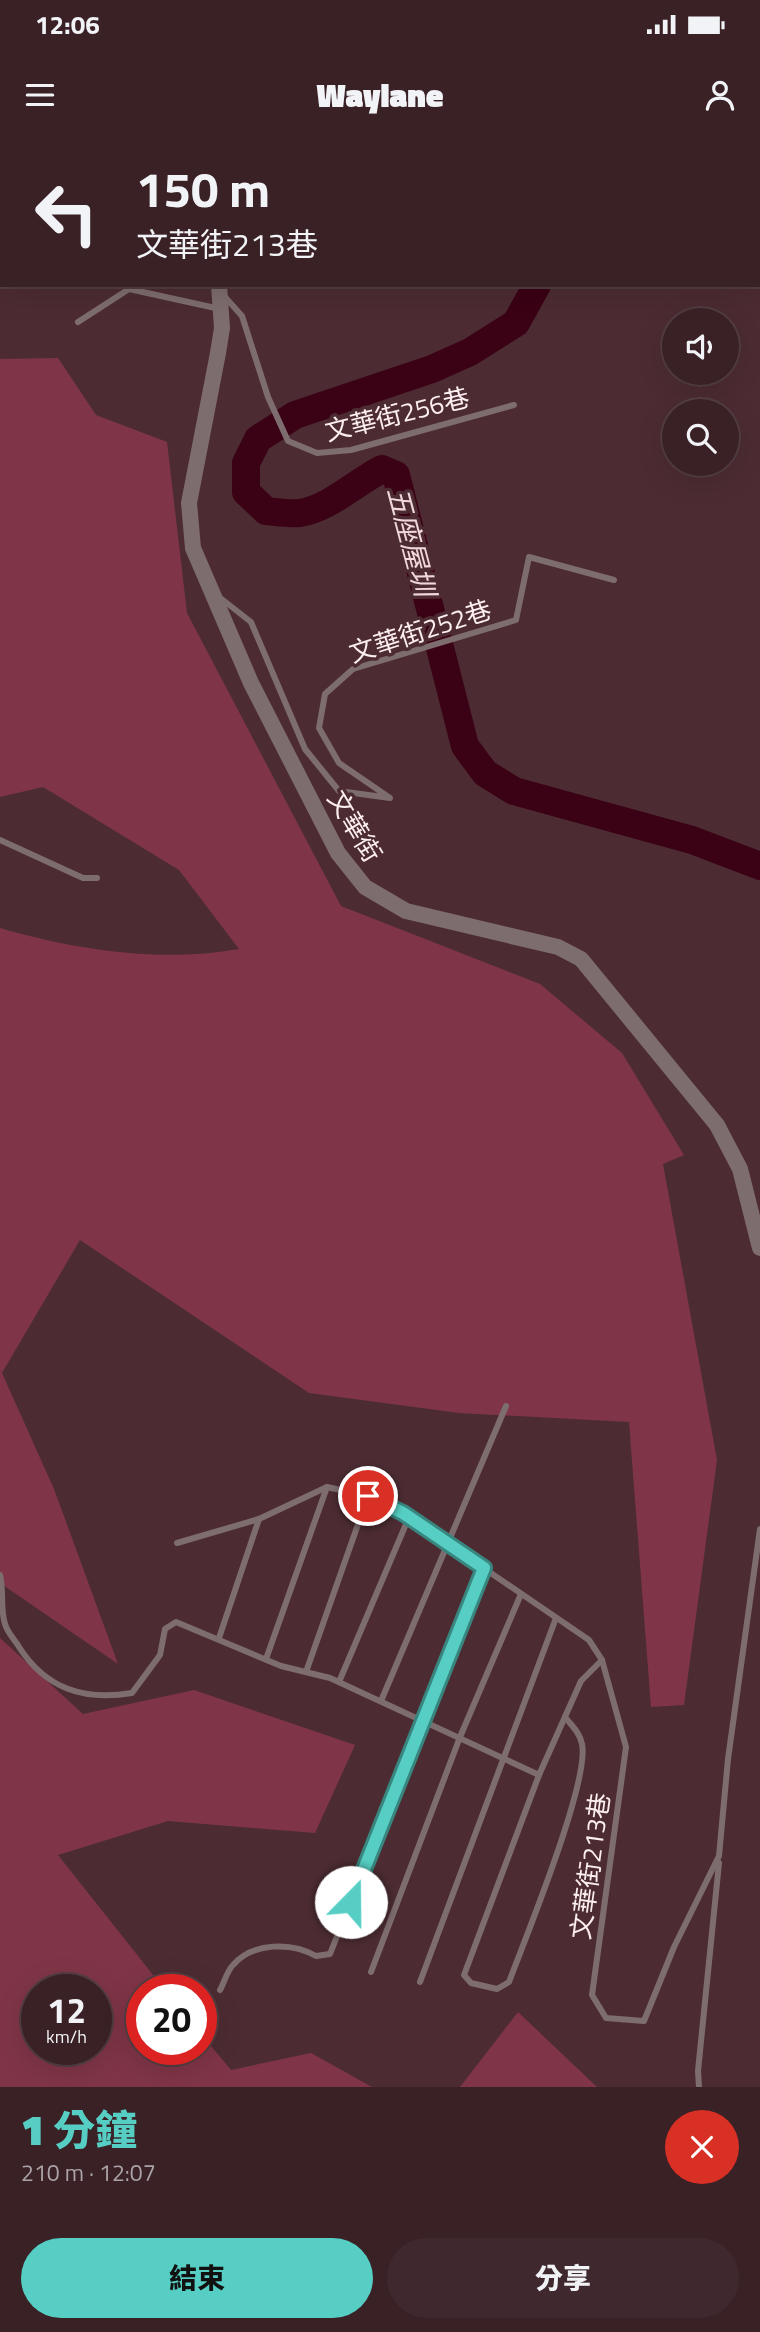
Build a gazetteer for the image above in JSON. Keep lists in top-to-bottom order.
{
  "streets": {
    "street": ["文華街"],
    "lane": ["文華街256巷", "文華街252巷", "文華街213巷"]
  },
  "crossings": [
    ["文華街256巷", "文華街"],
    ["文華街252巷", "文華街"]
  ],
  "water": ["五座屋圳"],
  "page": {
    "status": "12:06",
    "header": "Waylane",
    "turn": ["150 m", "文華街213巷"],
    "speed": "12 km/h",
    "limit": "20",
    "heading": ["1 分鐘", "210 m · 12:07"],
    "buttons": ["結束", "分享"]
  }
}
